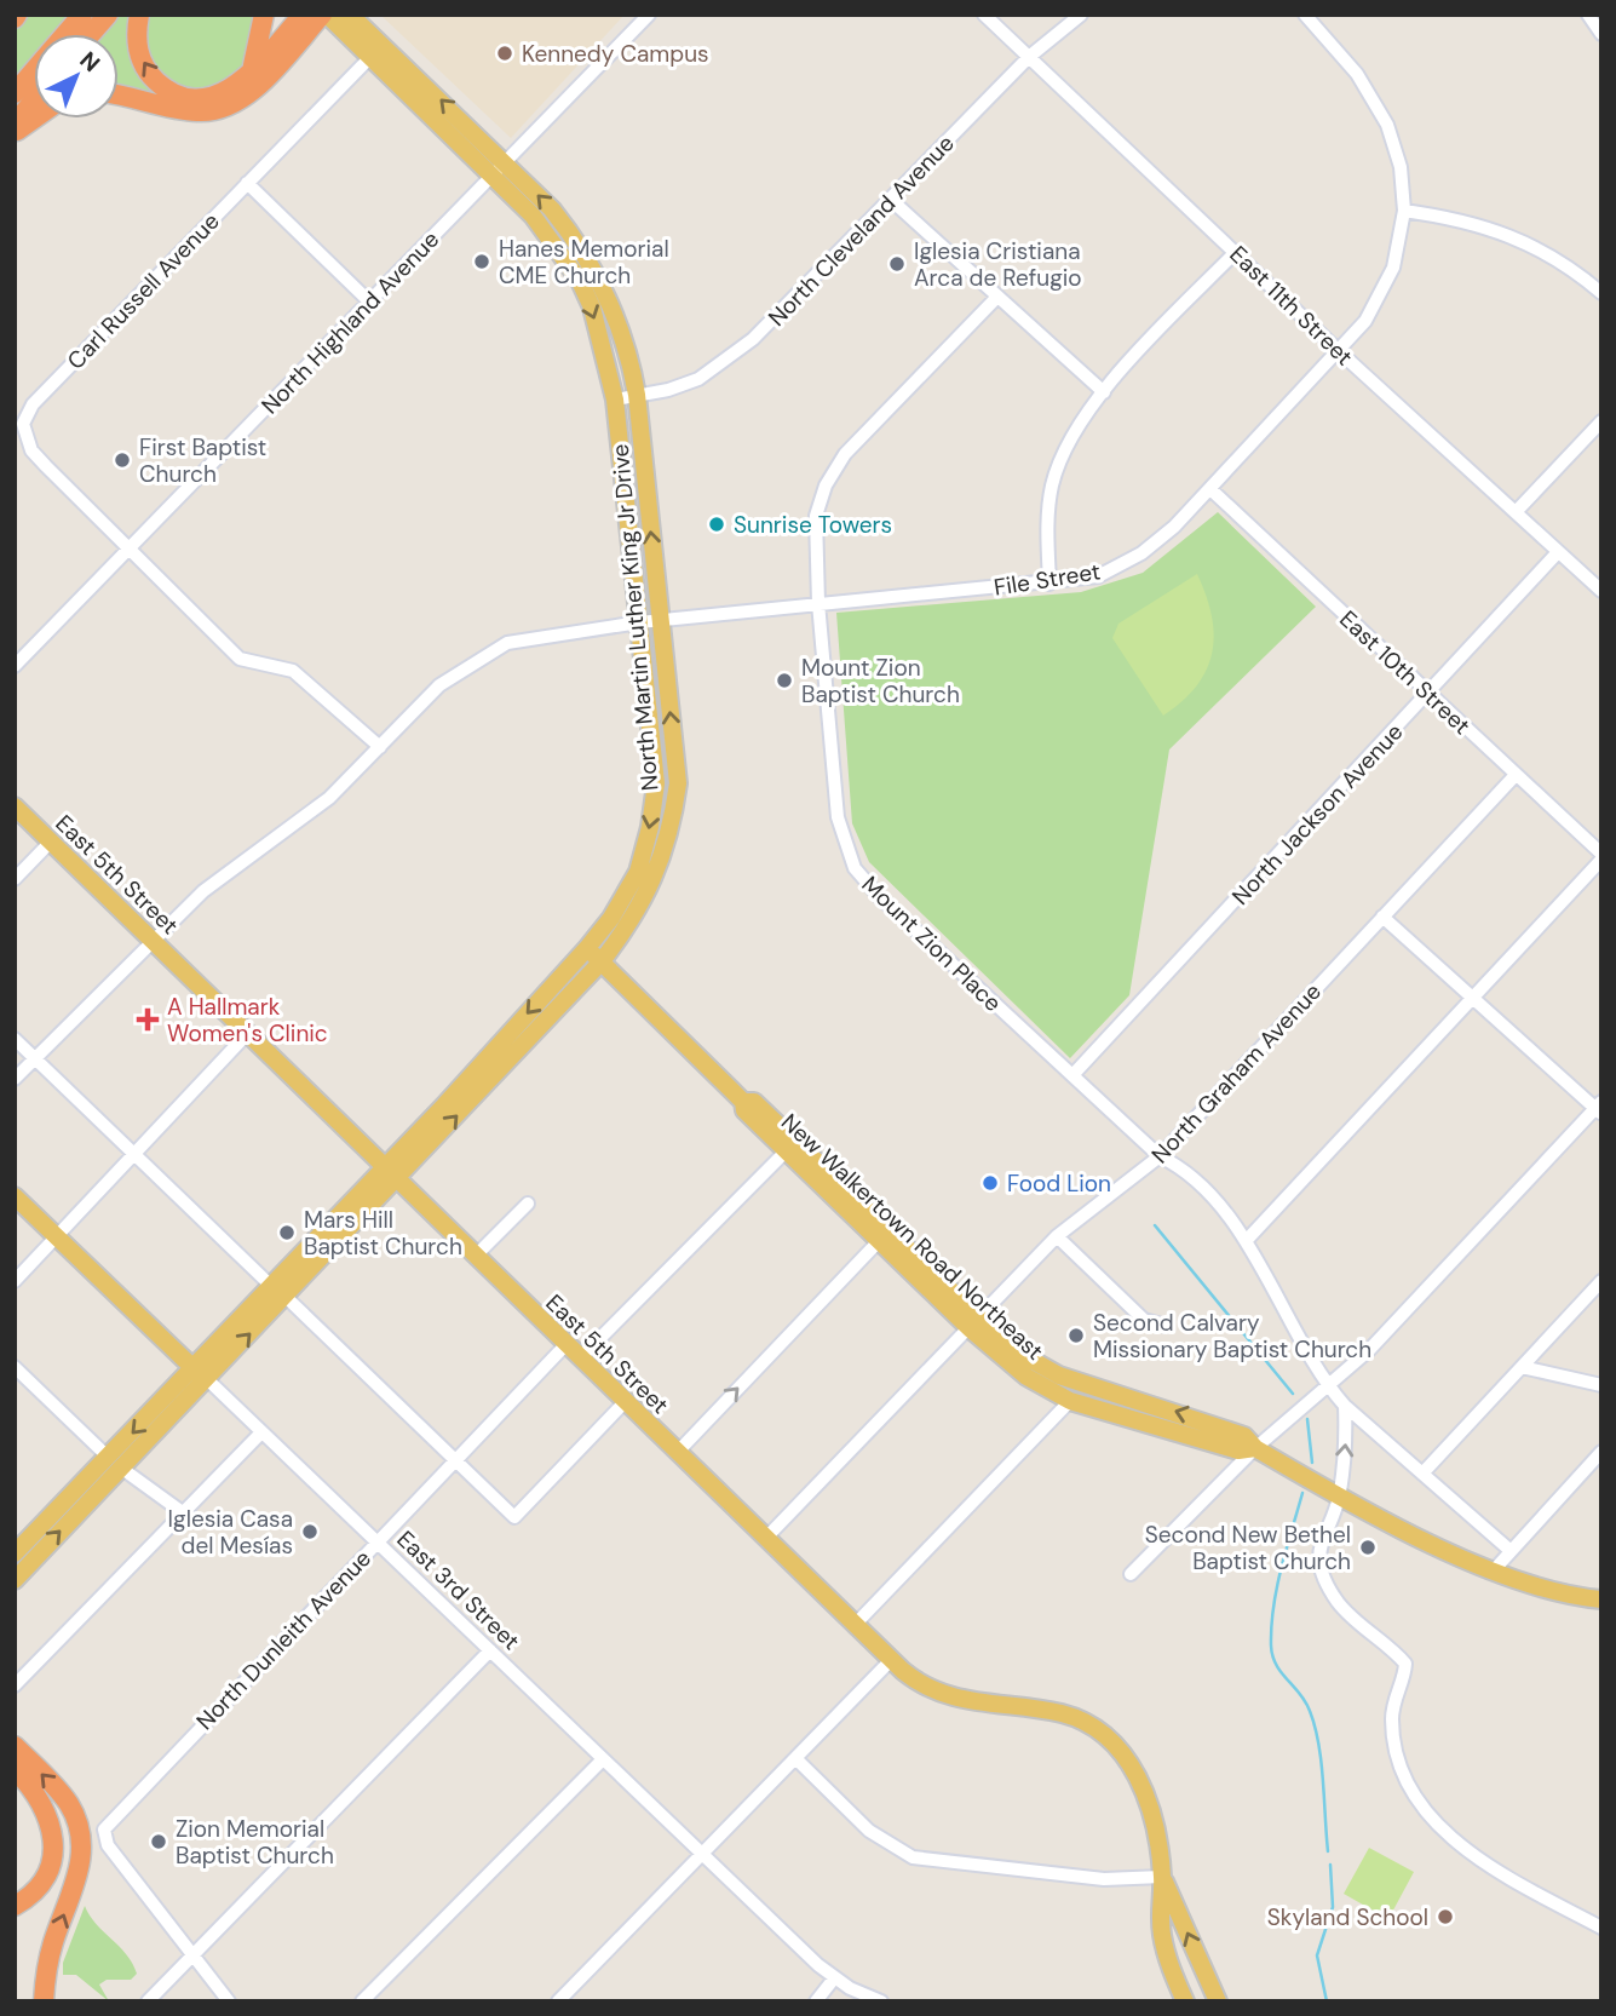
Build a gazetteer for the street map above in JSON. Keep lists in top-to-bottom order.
{
  "streets": {
    "main road": [
      "North Martin Luther King Jr Drive",
      "East 5th Street",
      "New Walkertown Road Northeast",
      "East 3rd Street"
    ],
    "street": [
      "North Cleveland Avenue",
      "Carl Russell Avenue",
      "East 11th Street",
      "North Highland Avenue",
      "File Street",
      "East 10th Street",
      "North Jackson Avenue",
      "Mount Zion Place",
      "North Graham Avenue",
      "North Dunleith Avenue"
    ]
  },
  "crossings": [
    ["North Cleveland Avenue", "East 11th Street"],
    ["North Cleveland Avenue", "North Martin Luther King Jr Drive"],
    ["Carl Russell Avenue", "North Highland Avenue"],
    ["Carl Russell Avenue", "North Martin Luther King Jr Drive"],
    ["East 11th Street", "File Street"],
    ["East 11th Street", "North Jackson Avenue"],
    ["North Highland Avenue", "North Martin Luther King Jr Drive"],
    ["File Street", "North Martin Luther King Jr Drive"],
    ["File Street", "East 10th Street"],
    ["File Street", "Mount Zion Place"],
    ["North Martin Luther King Jr Drive", "East 5th Street"],
    ["North Martin Luther King Jr Drive", "New Walkertown Road Northeast"],
    ["North Martin Luther King Jr Drive", "East 3rd Street"],
    ["East 10th Street", "North Jackson Avenue"],
    ["East 10th Street", "North Graham Avenue"],
    ["North Jackson Avenue", "Mount Zion Place"],
    ["East 5th Street", "North Graham Avenue"],
    ["East 5th Street", "North Dunleith Avenue"],
    ["Mount Zion Place", "North Graham Avenue"],
    ["North Graham Avenue", "New Walkertown Road Northeast"],
    ["East 3rd Street", "North Dunleith Avenue"]
  ],
  "places": {
    "other": [
      "Kennedy Campus",
      "Hanes Memorial CME Church",
      "Iglesia Cristiana Arca de Refugio",
      "First Baptist Church",
      "Sunrise Towers",
      "Mount Zion Baptist Church",
      "Food Lion",
      "Mars Hill Baptist Church",
      "Second Calvary Missionary Baptist Church",
      "Iglesia Casa del Mesías",
      "Second New Bethel Baptist Church",
      "Zion Memorial Baptist Church",
      "Skyland School"
    ],
    "health": ["A Hallmark Women's Clinic"]
  },
  "north": "top right"
}
